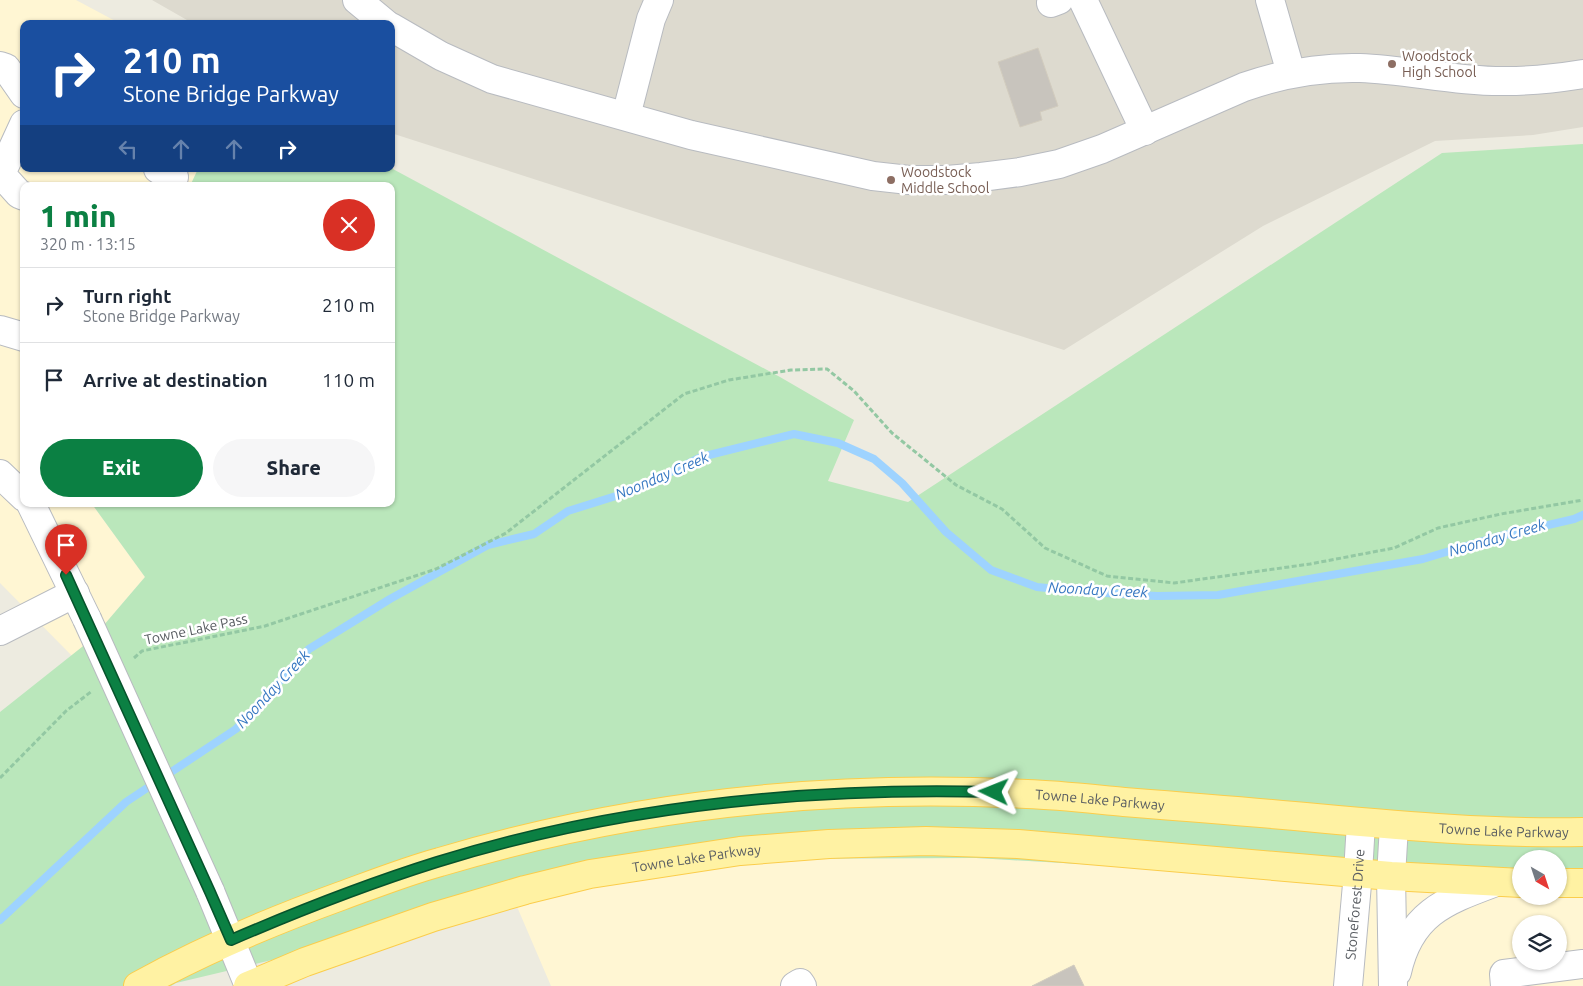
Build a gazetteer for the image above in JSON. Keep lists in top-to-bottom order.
{
  "streets": {
    "main road": ["Towne Lake Parkway"],
    "street": ["Stoneforest Drive"],
    "path": ["Towne Lake Pass"]
  },
  "crossings": [
    ["Towne Lake Parkway", "Stoneforest Drive"]
  ],
  "water": ["Noonday Creek"],
  "places": ["Woodstock High School", "Woodstock Middle School"],
  "north": "bottom right",
  "page": {
    "turn": ["210 m", "Stone Bridge Parkway"],
    "heading": ["1 min", "320 m · 13:15"],
    "list": [
      {
        "name": "Turn right",
        "note": "Stone Bridge Parkway",
        "value": "210 m"
      },
      {
        "name": "Arrive at destination",
        "value": "110 m"
      }
    ],
    "buttons": ["Exit", "Share"]
  }
}
